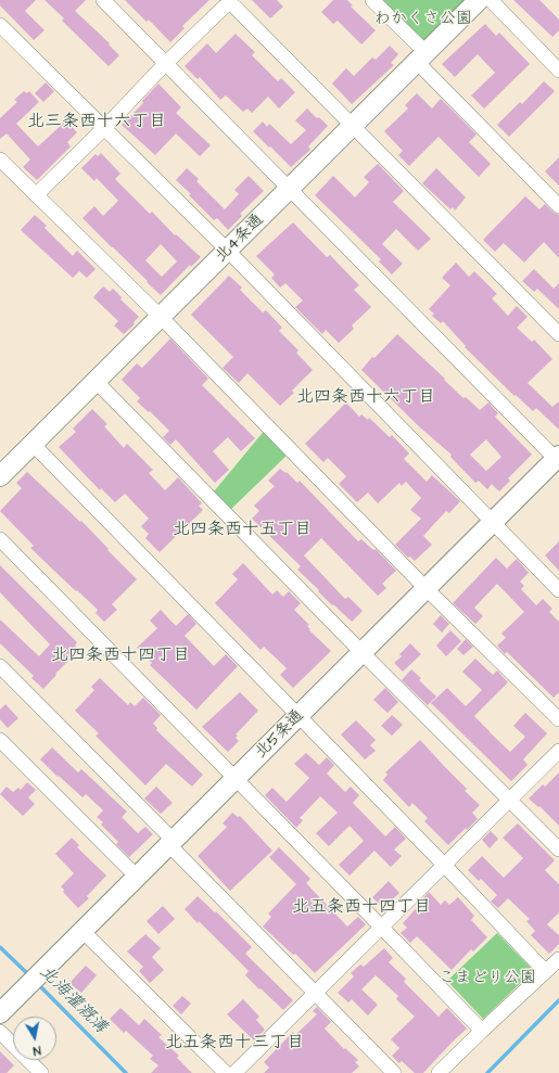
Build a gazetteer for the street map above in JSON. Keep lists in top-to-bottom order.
{
  "streets": {
    "street": ["北4条通", "北5条通"]
  },
  "districts": [
    "北三条西十六丁目",
    "北四条西十六丁目",
    "北四条西十五丁目",
    "北四条西十四丁目",
    "北五条西十四丁目",
    "北五条西十三丁目"
  ],
  "water": ["北海灌漑溝"],
  "parks": ["わかくさ公園", "こまどり公園"],
  "north": "bottom"
}
